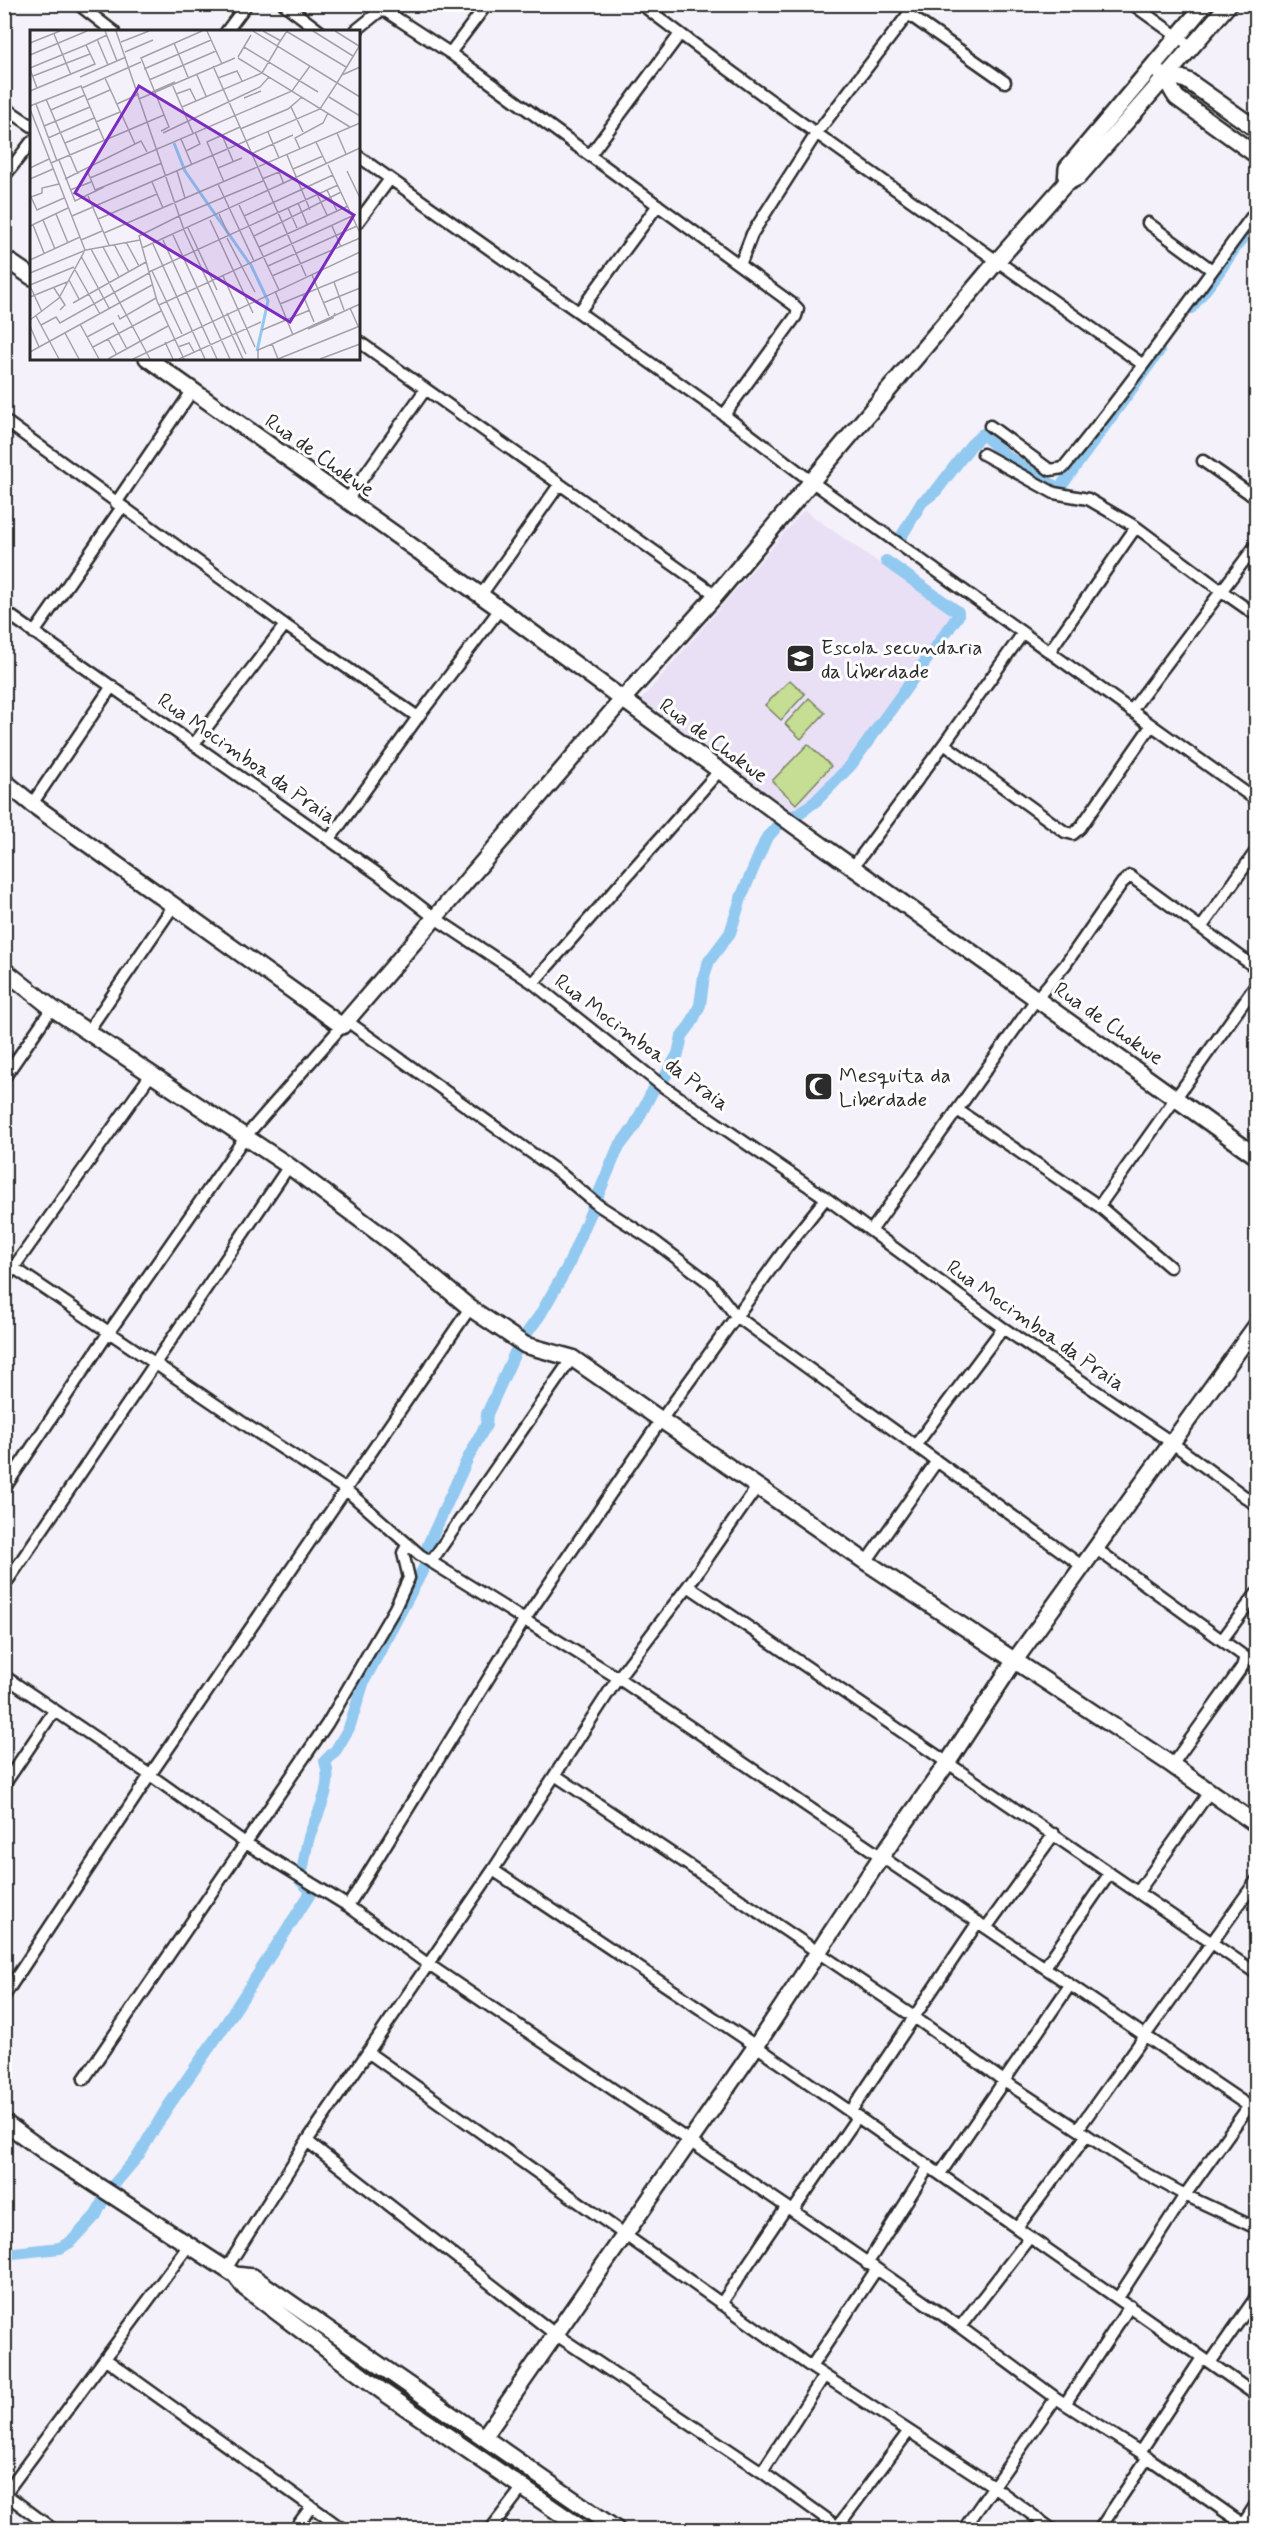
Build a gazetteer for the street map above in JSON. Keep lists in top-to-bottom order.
{
  "streets": {
    "street": ["Rua de Chokwe", "Rua Mocimboa da Praia"]
  },
  "places": {
    "school or university": ["Escola secundaria da liberdade"],
    "mosque": ["Mesquita da Liberdade"]
  }
}
